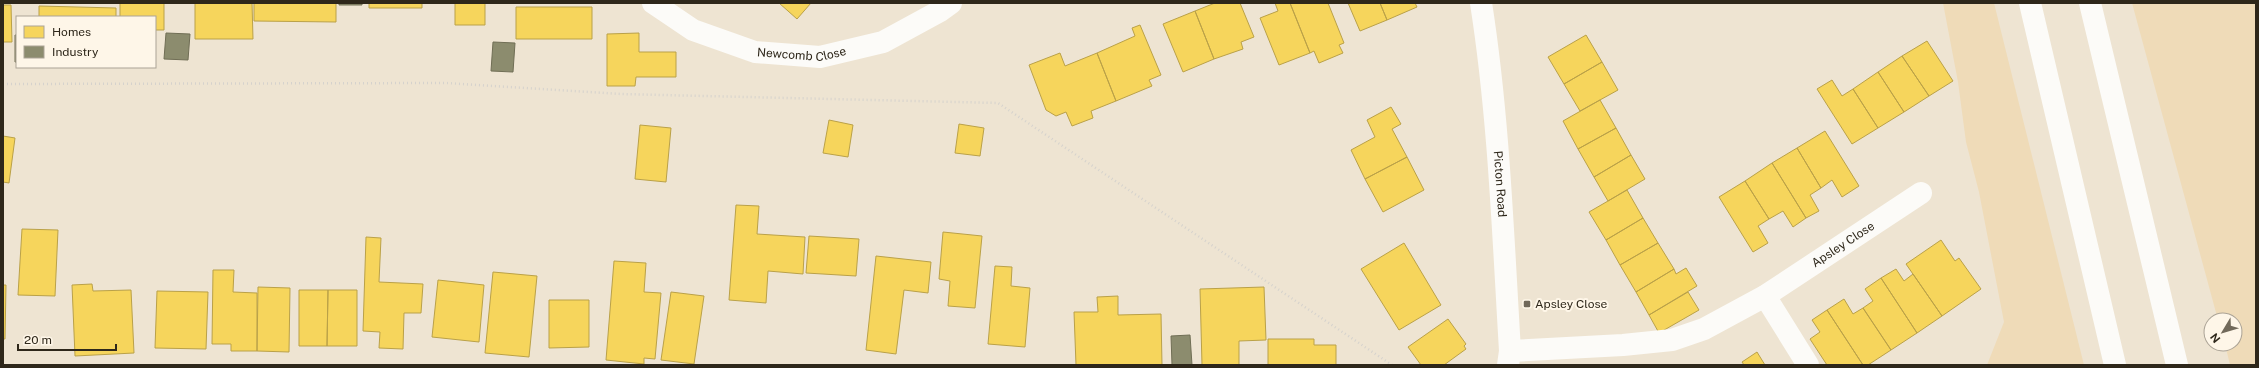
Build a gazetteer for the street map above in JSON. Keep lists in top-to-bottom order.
{
  "streets": {
    "main road": ["Newcomb Close", "Picton Road", "Apsley Close"]
  },
  "crossings": [
    ["Picton Road", "Apsley Close"]
  ],
  "places": {
    "transit": ["Apsley Close"]
  },
  "legend": ["Homes", "Industry"],
  "scale_bar": "20 m",
  "north": "bottom left"
}
